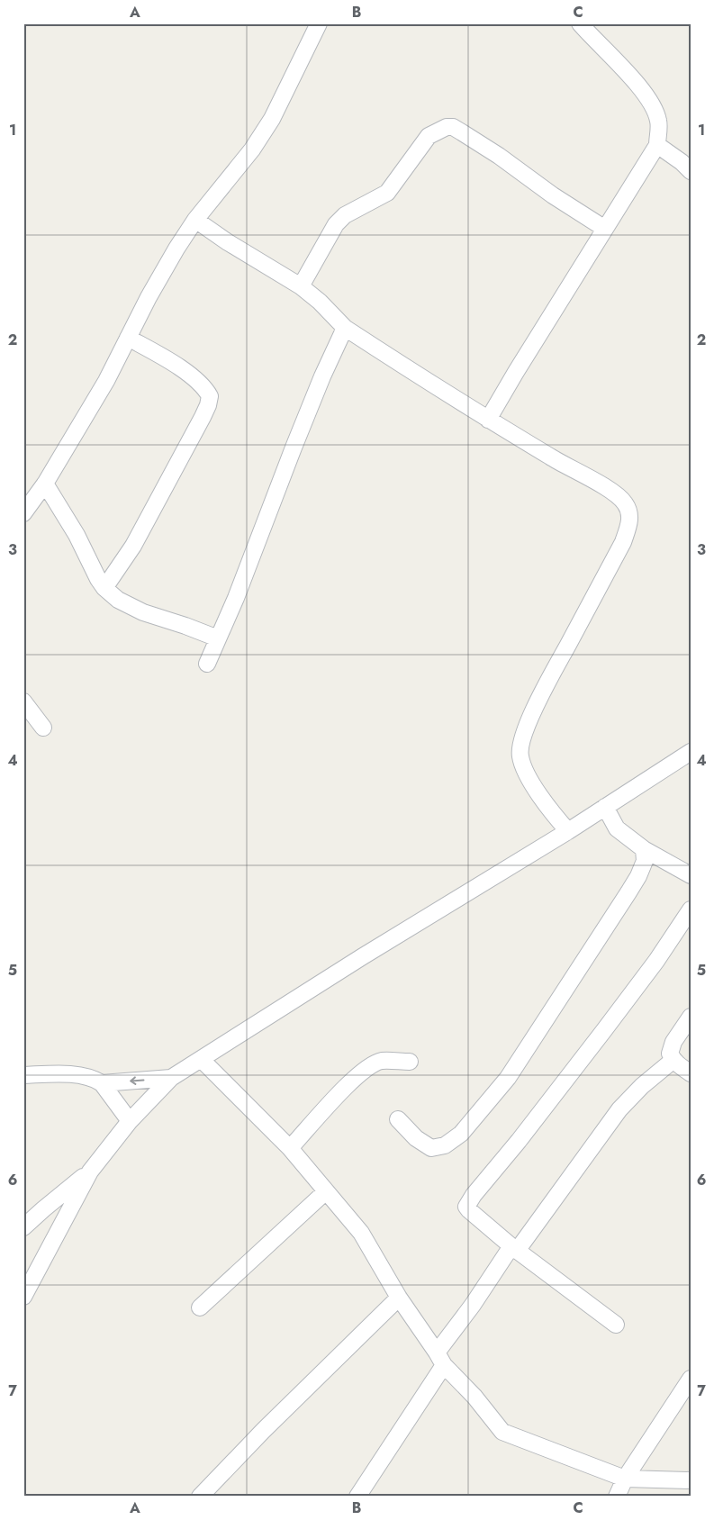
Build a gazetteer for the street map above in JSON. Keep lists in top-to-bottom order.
{
  "grid": {
    "columns": ["A", "B", "C"],
    "rows": [
      "1",
      "2",
      "3",
      "4",
      "5",
      "6",
      "7"
    ]
  }
}
